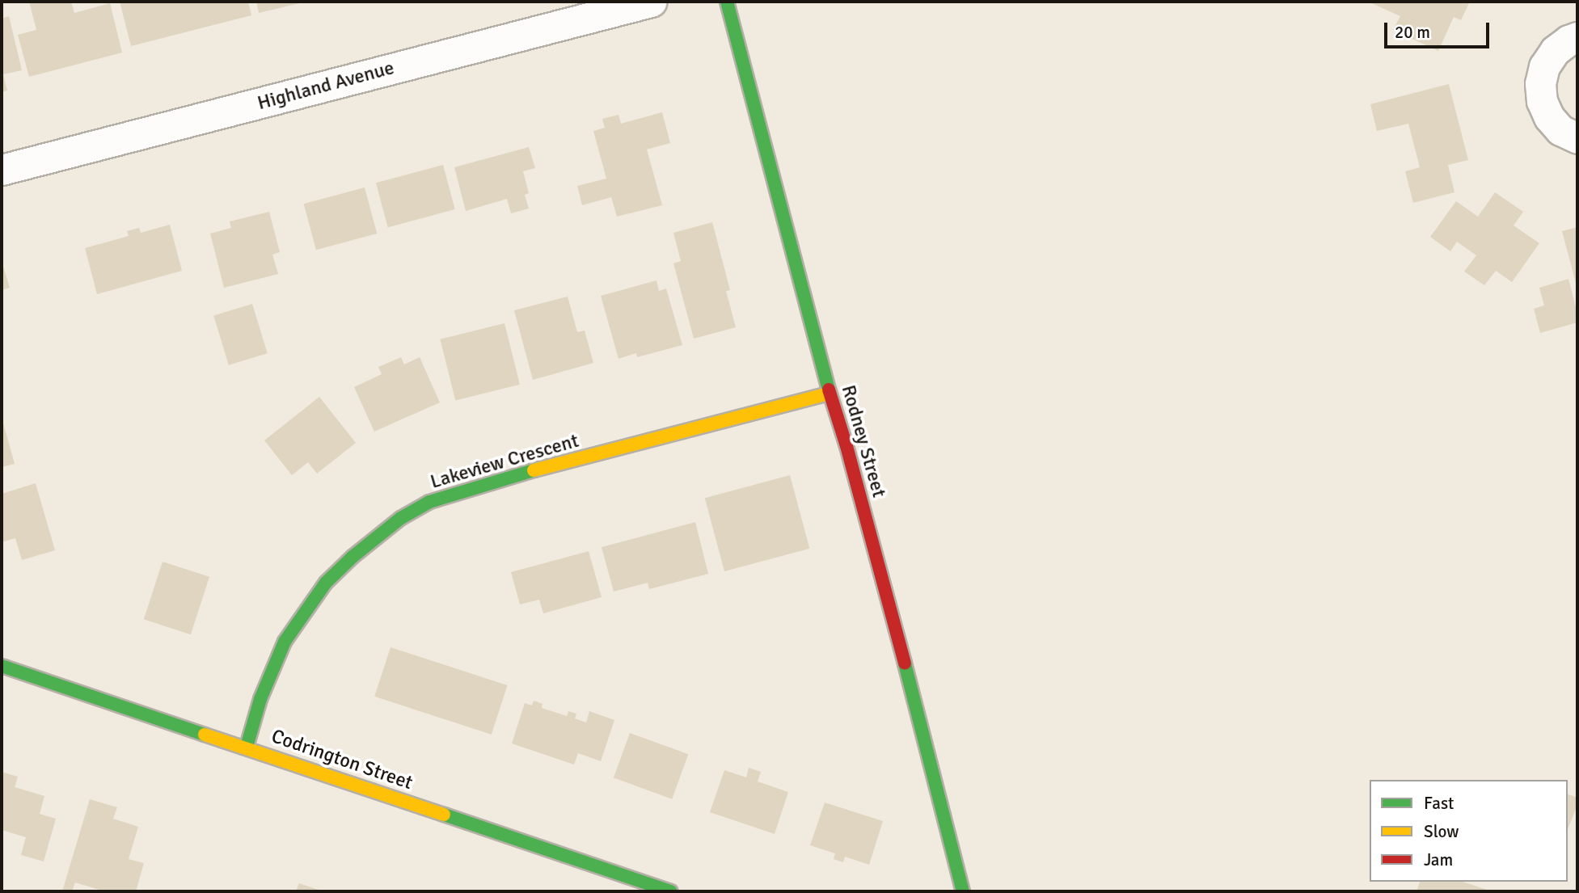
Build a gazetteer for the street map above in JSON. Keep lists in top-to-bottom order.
{
  "streets": {
    "street": [
      "Highland Avenue",
      "Rodney Street",
      "Lakeview Crescent",
      "Codrington Street"
    ]
  },
  "crossings": [
    ["Rodney Street", "Lakeview Crescent"],
    ["Lakeview Crescent", "Codrington Street"]
  ],
  "legend": ["Fast", "Slow", "Jam"],
  "scale_bar": "20 m"
}
